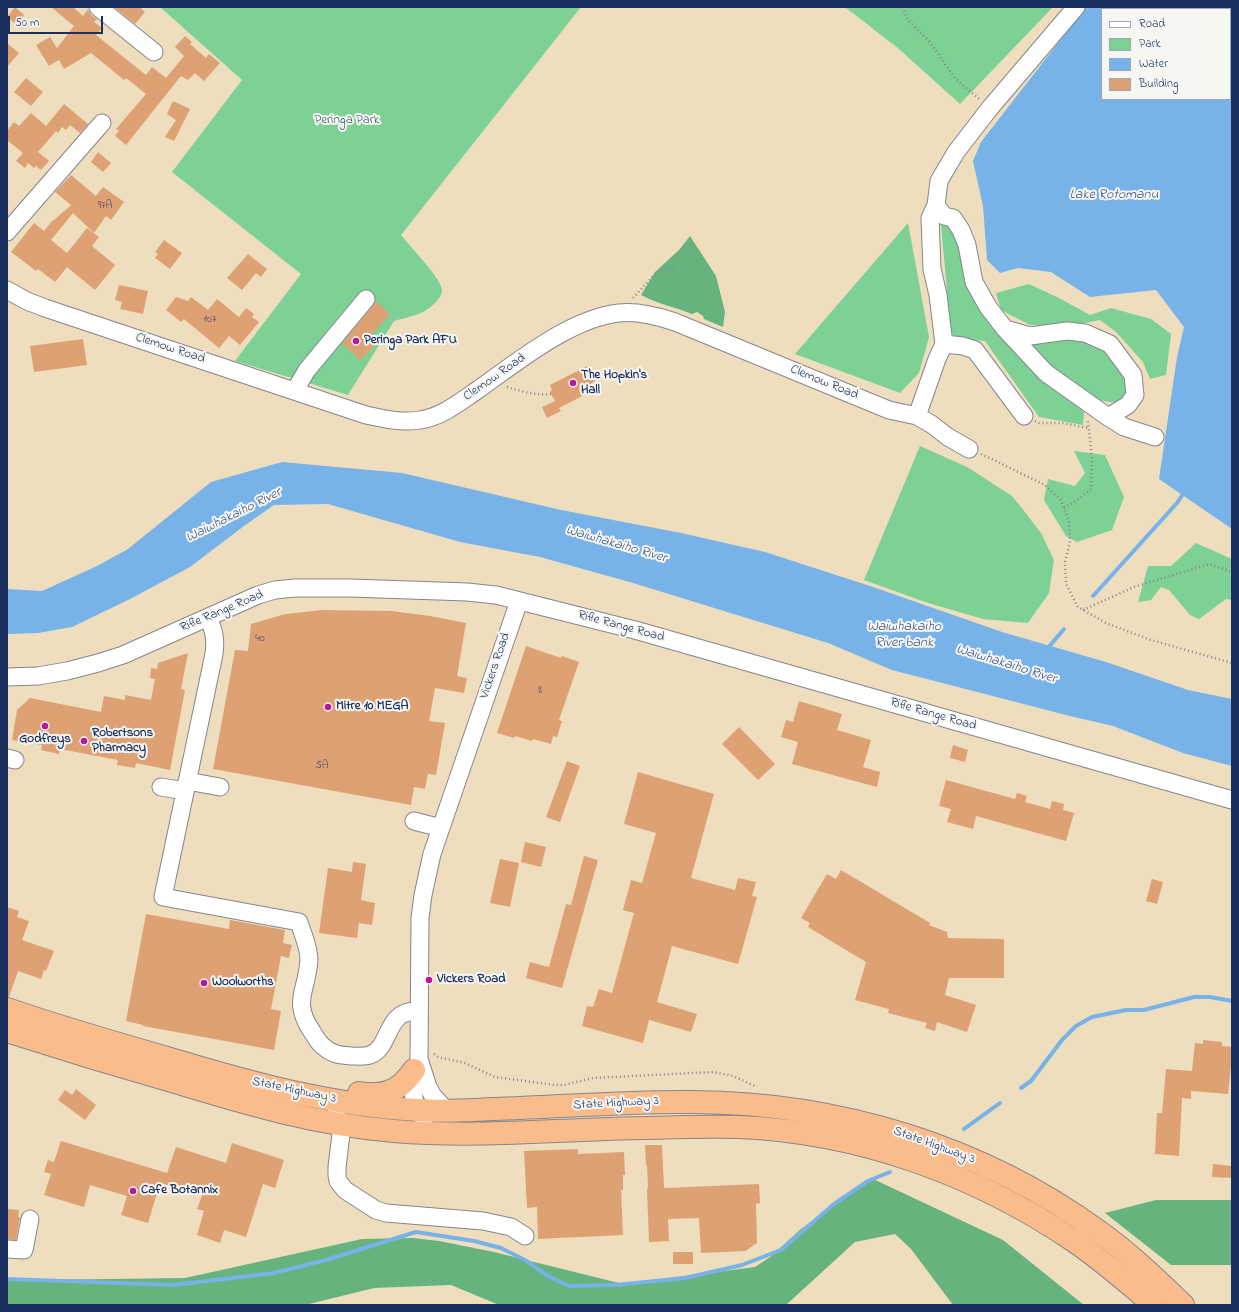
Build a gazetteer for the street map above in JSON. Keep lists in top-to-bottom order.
{
  "streets": {
    "highway": ["State Highway 3"],
    "street": ["Clemow Road", "Rifle Range Road", "Vickers Road"]
  },
  "crossings": [
    ["Rifle Range Road", "Vickers Road"],
    ["Vickers Road", "State Highway 3"]
  ],
  "water": ["Lake Rotomanu", "Waiwhakaiho River", "Waiwhakaiho River bank"],
  "parks": ["Peringa Park"],
  "places": [
    "Peringa Park AFU",
    "The Hopkin's Hall",
    "Mitre 10 MEGA",
    "Godfreys",
    "Robertsons Pharmacy",
    "Vickers Road",
    "Woolworths",
    "Cafe Botannix"
  ],
  "house_numbers": [
    "97A",
    "107",
    "40",
    "8",
    "5A"
  ],
  "legend": [
    "Road",
    "Park",
    "Water",
    "Building"
  ],
  "scale_bar": "50 m"
}
